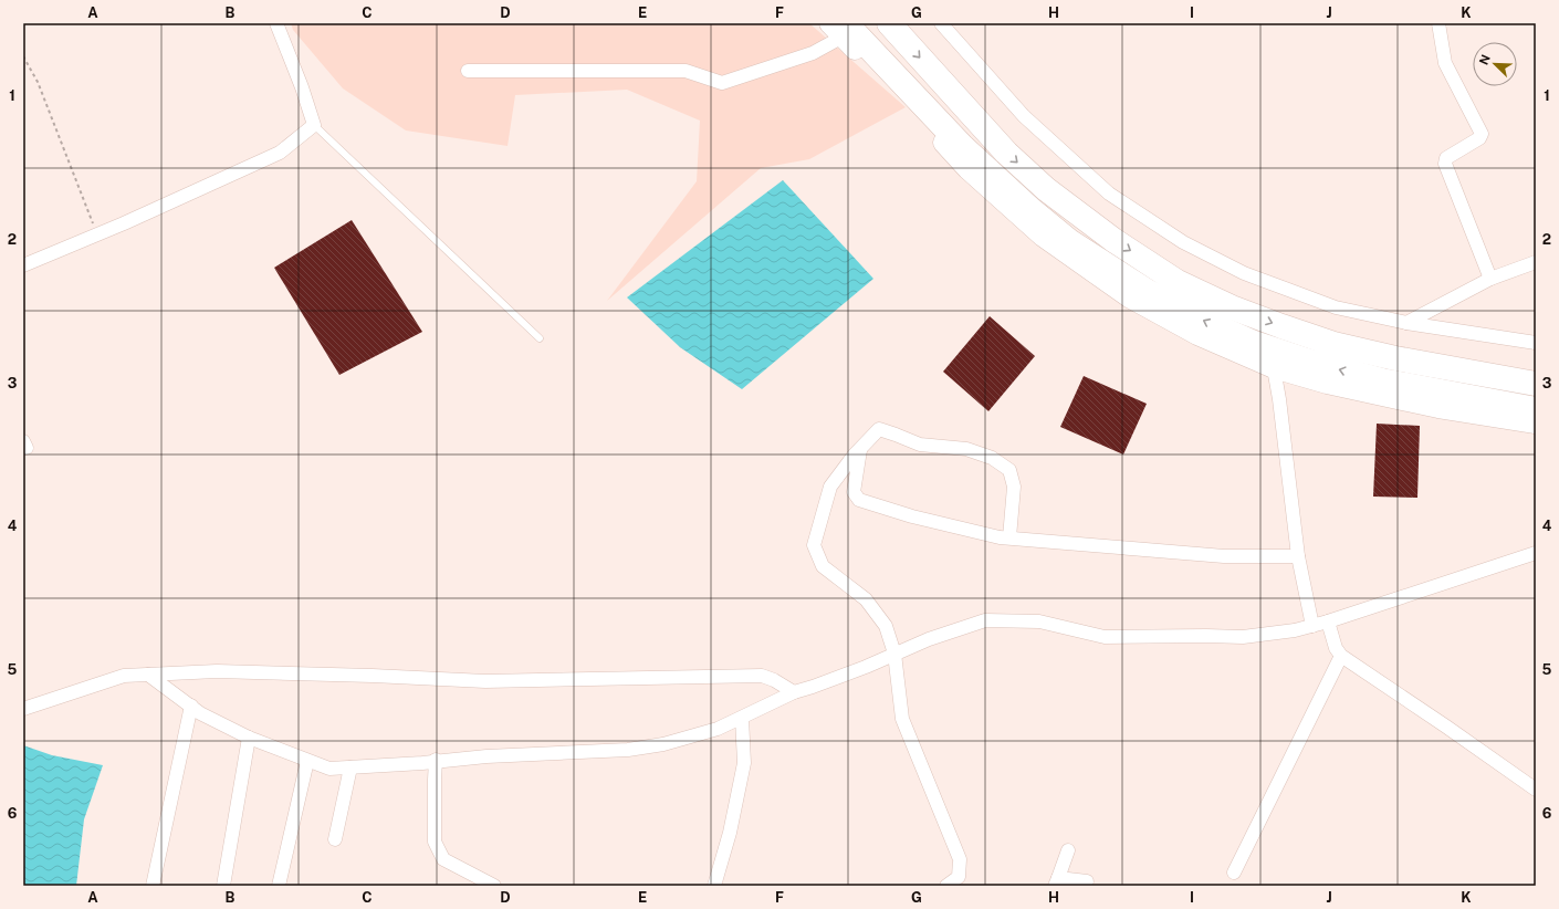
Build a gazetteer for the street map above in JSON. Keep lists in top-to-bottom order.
{
  "north": "top left",
  "grid": {
    "columns": [
      "A",
      "B",
      "C",
      "D",
      "E",
      "F",
      "G",
      "H",
      "I",
      "J",
      "K"
    ],
    "rows": [
      "1",
      "2",
      "3",
      "4",
      "5",
      "6"
    ]
  }
}
